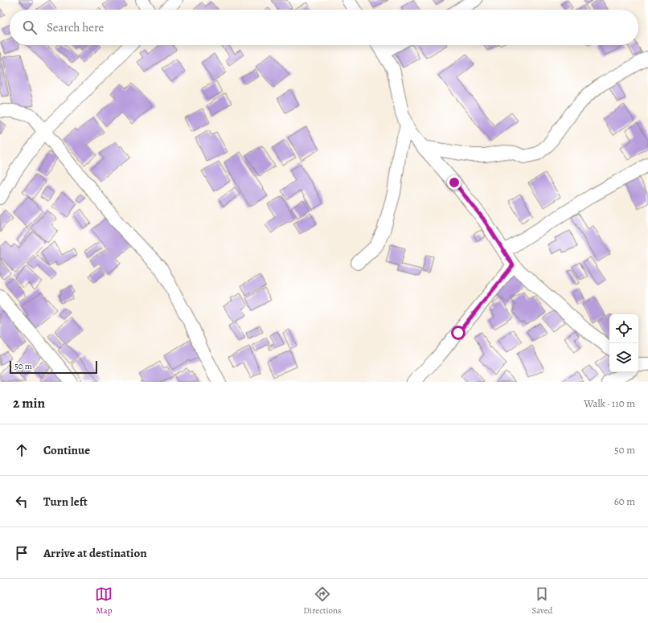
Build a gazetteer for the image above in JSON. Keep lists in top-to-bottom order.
{
  "scale_bar": "50 m",
  "page": {
    "search": "Search here",
    "scale": "50 m",
    "heading": ["2 min", "Walk · 110 m"],
    "list": [
      ["Continue", "50 m"],
      ["Turn left", "60 m"],
      "Arrive at destination"
    ],
    "nav": ["Map", "Directions", "Saved"]
  }
}
